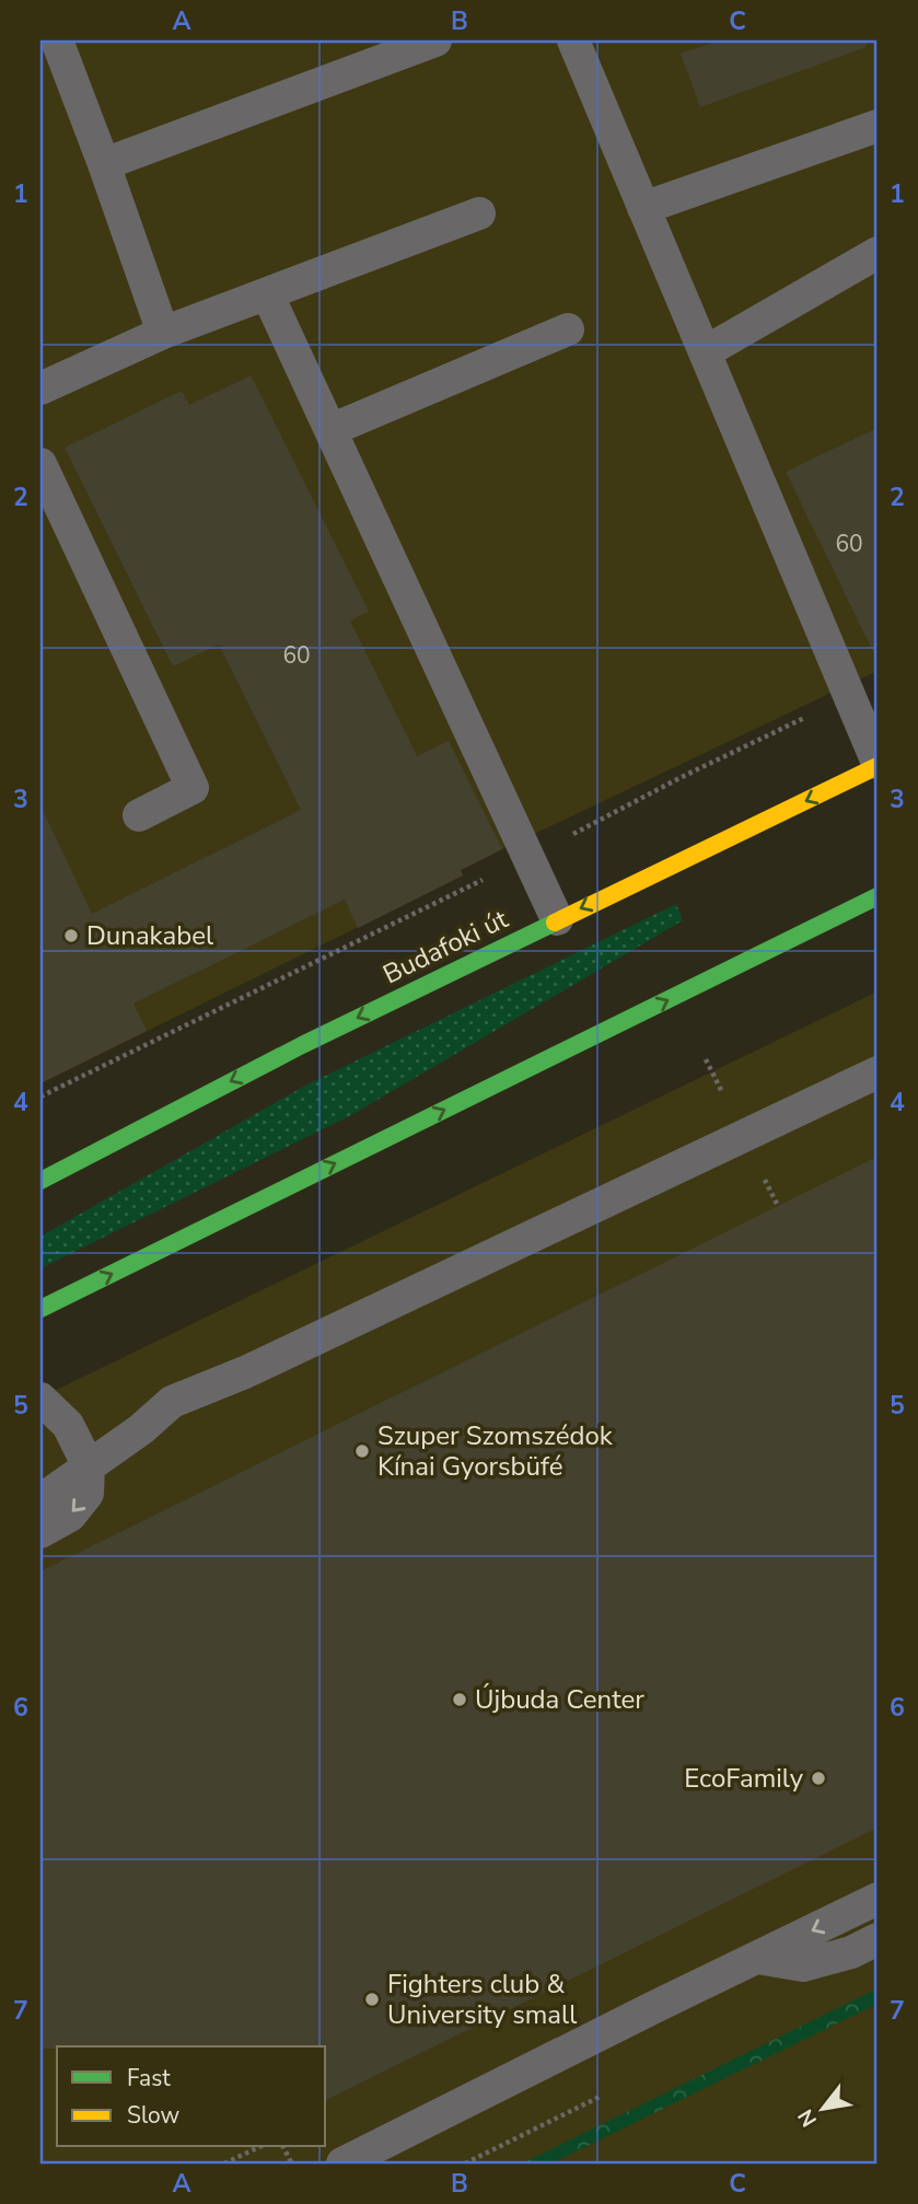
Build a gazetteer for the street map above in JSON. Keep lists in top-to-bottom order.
{
  "streets": {
    "main road": ["Budafoki út"]
  },
  "places": [
    "Dunakabel",
    "Szuper Szomszédok Kínai Gyorsbüfé",
    "Újbuda Center",
    "EcoFamily",
    "Fighters club & University small"
  ],
  "house_numbers": ["60", "60"],
  "legend": ["Fast", "Slow"],
  "north": "bottom left",
  "grid": {
    "columns": ["A", "B", "C"],
    "rows": [
      "1",
      "2",
      "3",
      "4",
      "5",
      "6",
      "7"
    ]
  }
}
